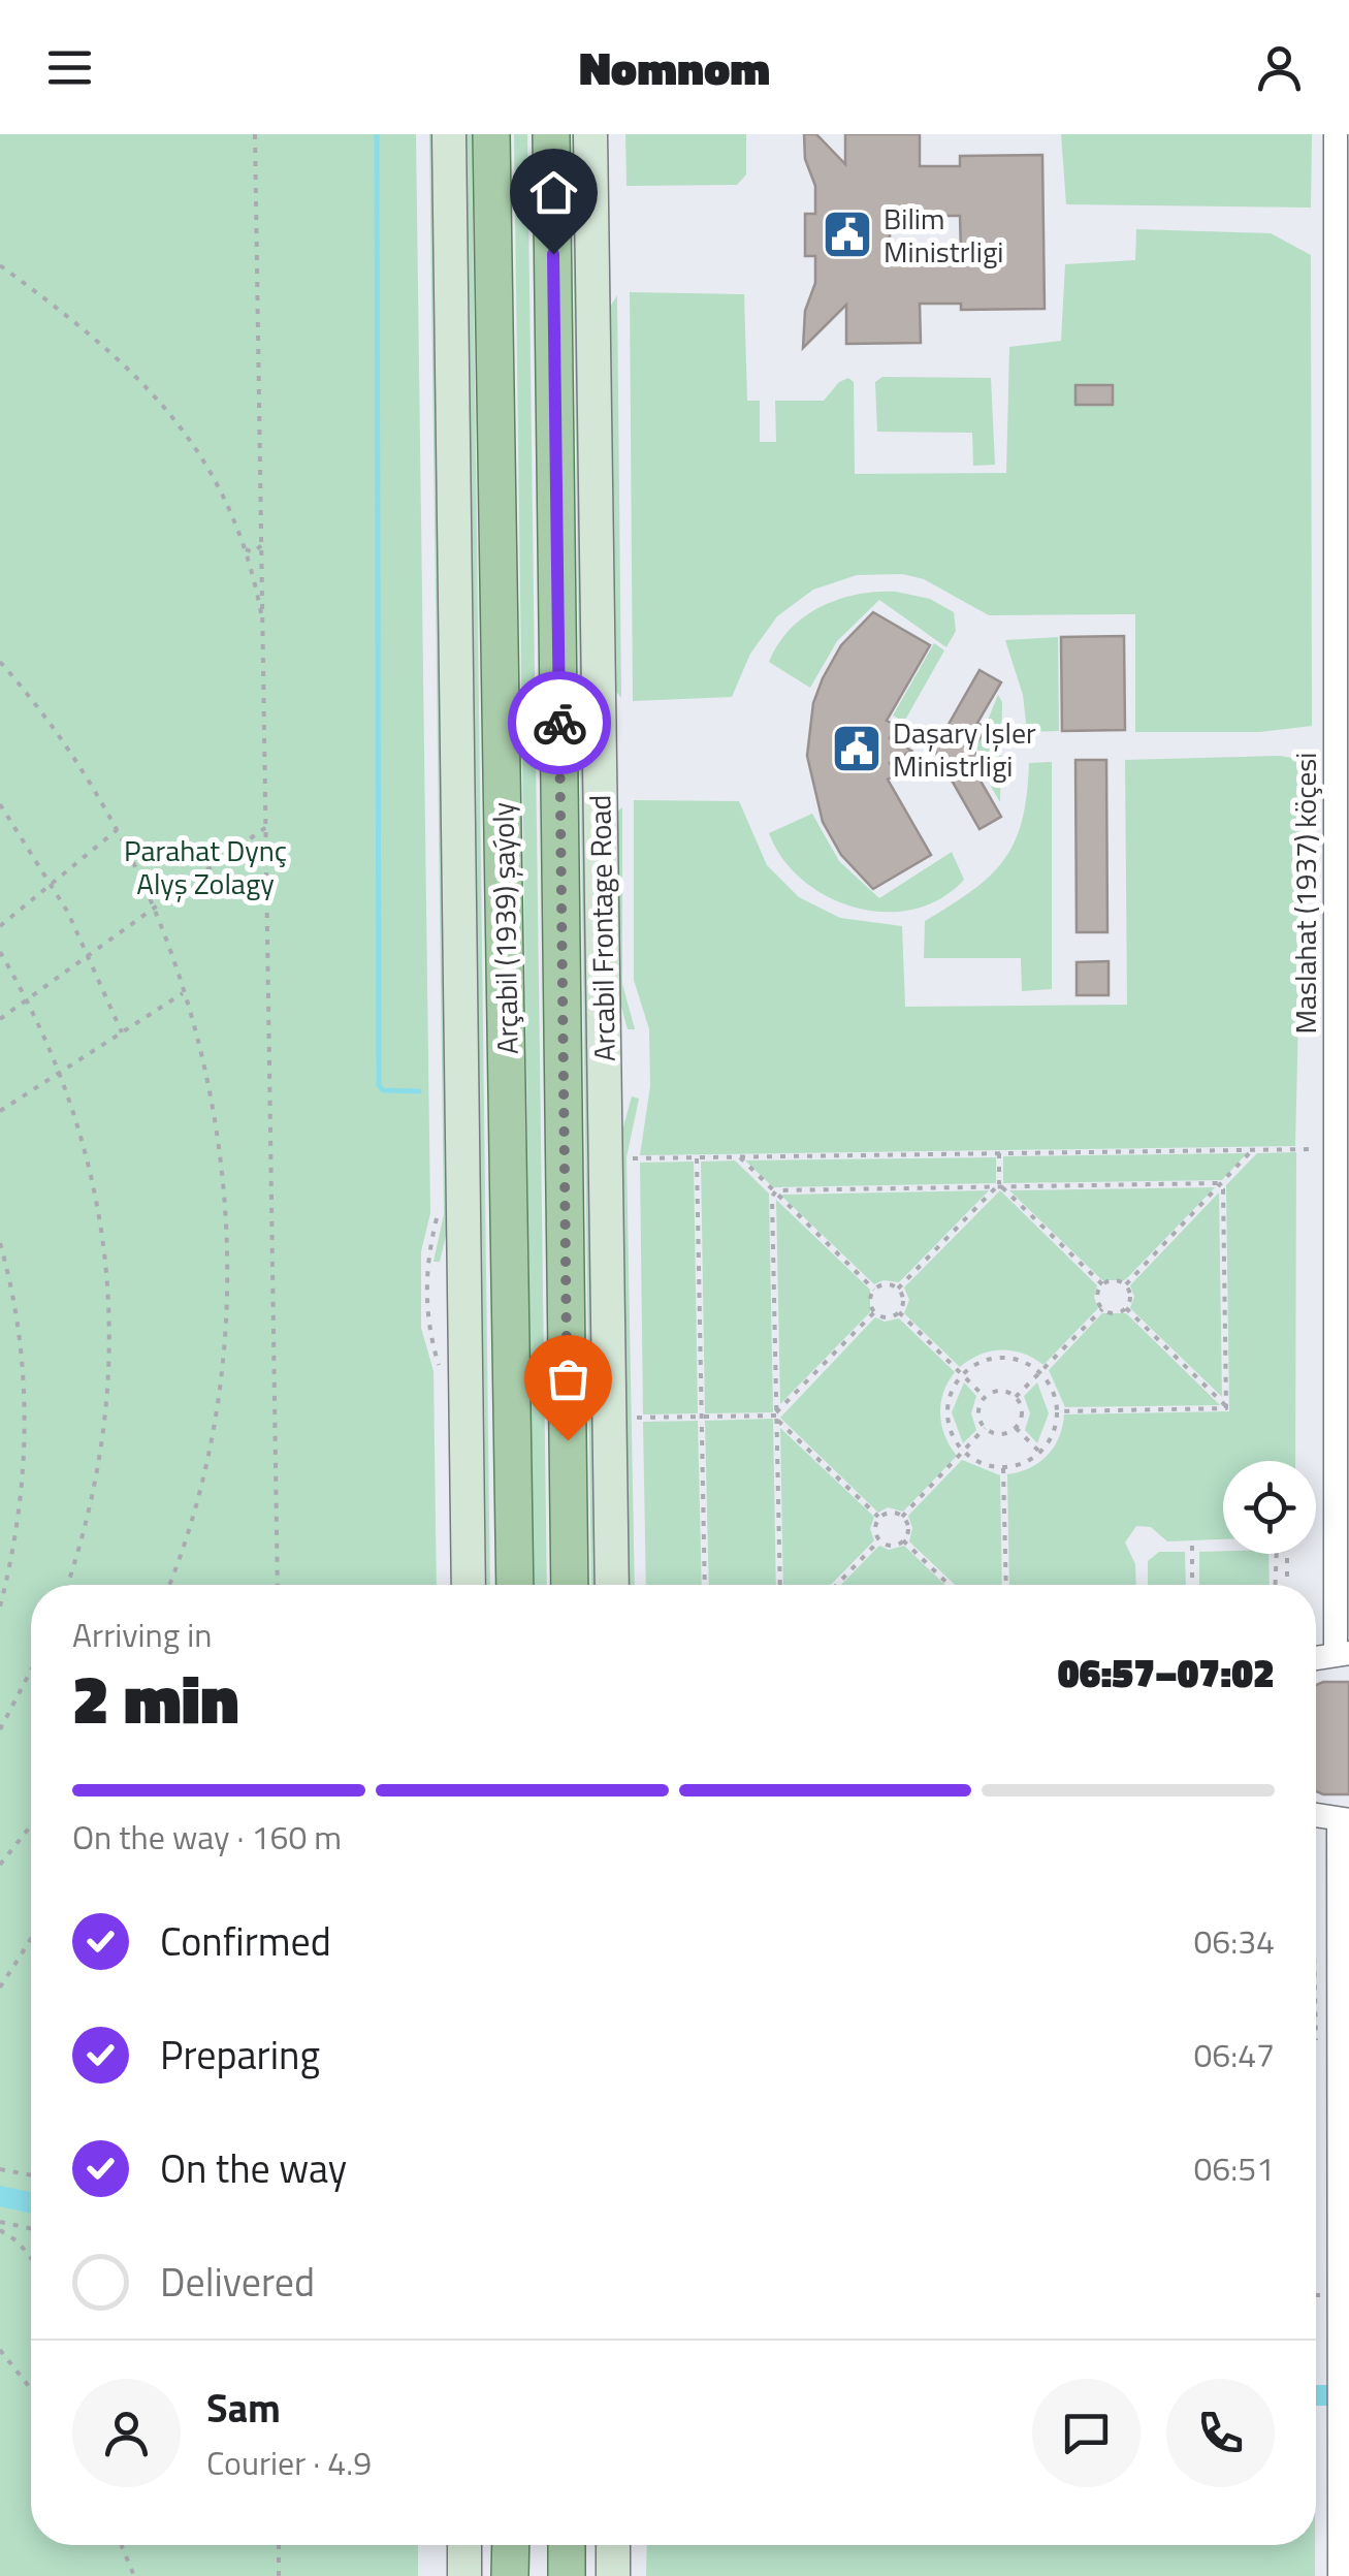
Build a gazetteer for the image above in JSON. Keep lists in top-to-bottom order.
{
  "streets": {
    "main road": ["Arçabil (1939) şaýoly"],
    "street": ["Maslahat (1937) köçesi", "Arcabil Frontage Road"]
  },
  "parks": ["Parahat Dynç Alyş Zolagy"],
  "places": {
    "public building": ["Bilim Ministrligi", "Daşary Işler Ministrligi"]
  },
  "page": {
    "header": "Nomnom",
    "heading": ["2 min", "Arriving in", "06:57–07:02"],
    "panel": ["Sam", "Courier · 4.9"],
    "bar": "On the way · 160 m",
    "list": [
      ["Confirmed", "06:34"],
      ["Preparing", "06:47"],
      ["On the way", "06:51"],
      "Delivered"
    ]
  }
}
